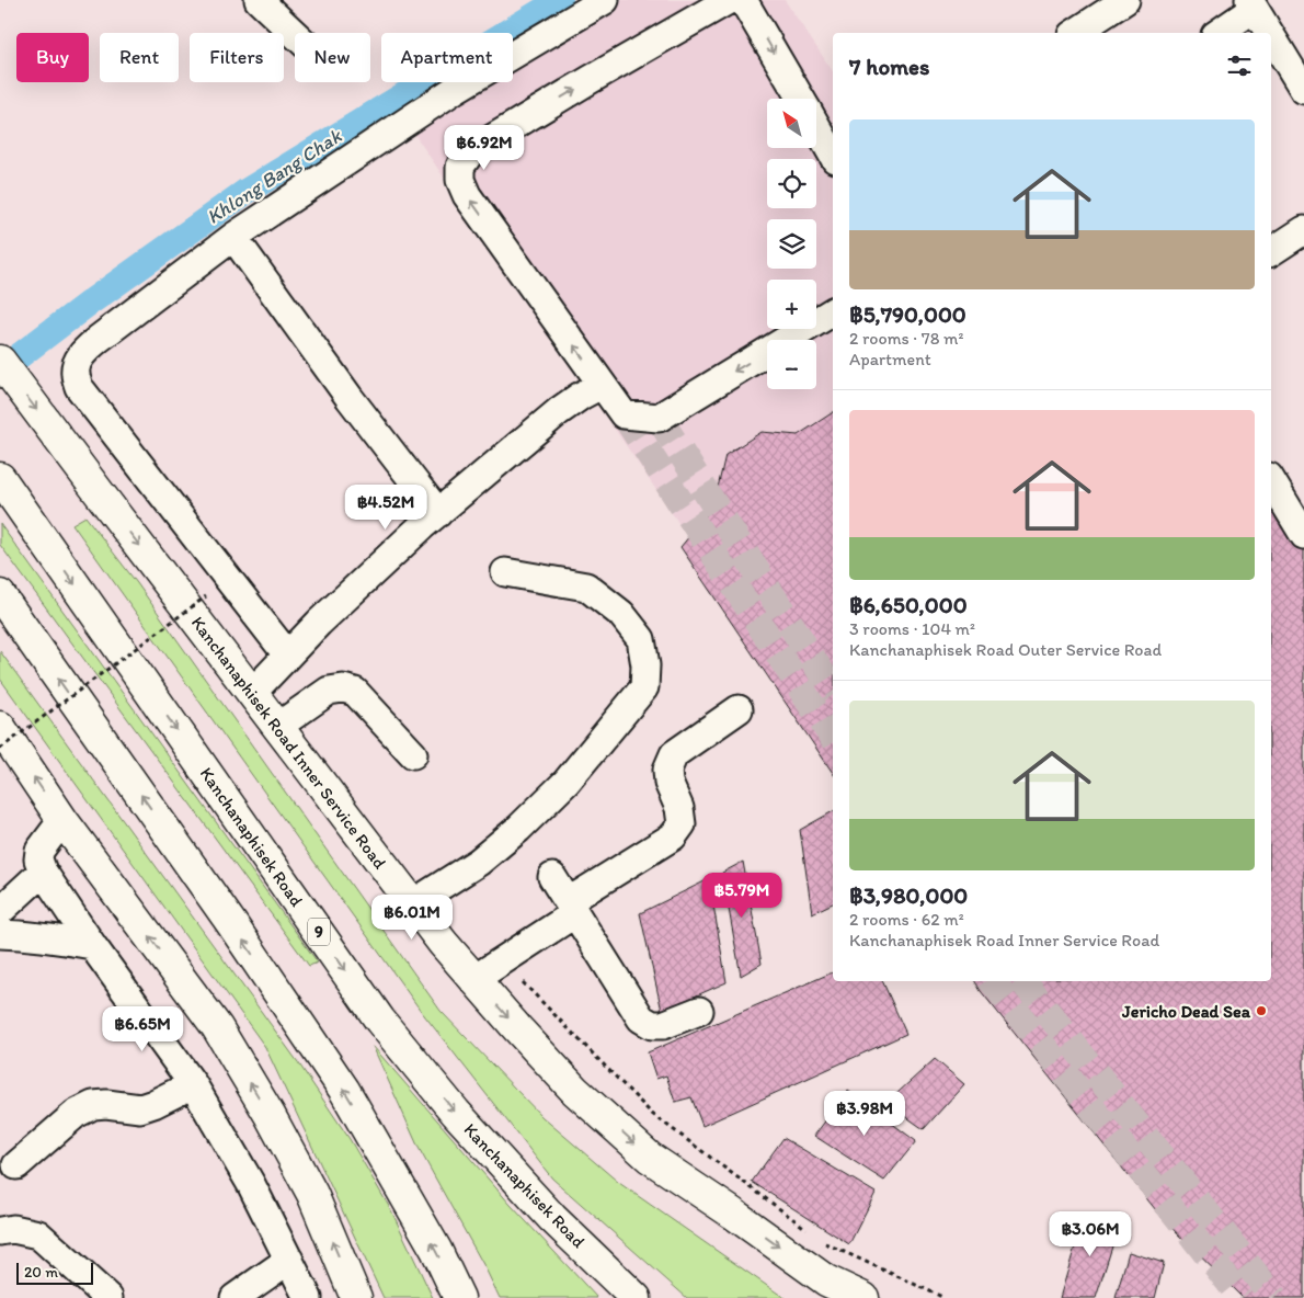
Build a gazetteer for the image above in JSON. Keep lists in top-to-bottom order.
{
  "streets": {
    "main road": ["Kanchanaphisek Road Inner Service Road", "Kanchanaphisek Road", "9"]
  },
  "water": ["Khlong Bang Chak"],
  "places": ["Jericho Dead Sea"],
  "scale_bar": "20 m",
  "north": "top left",
  "page": {
    "chip": [
      "Buy",
      "Rent",
      "Filters",
      "New",
      "Apartment"
    ],
    "heading": "7 homes",
    "map_buttons": ["+", "−"],
    "list": [
      {
        "name": "฿5,790,000",
        "note": "2 rooms · 78 m² · Apartment"
      },
      {
        "name": "฿6,650,000",
        "note": "3 rooms · 104 m² · Kanchanaphisek Road Outer Service Road"
      },
      {
        "name": "฿3,980,000",
        "note": "2 rooms · 62 m² · Kanchanaphisek Road Inner Service Road"
      }
    ],
    "price": [
      "฿6.92M",
      "฿4.52M",
      "฿5.79M",
      "฿6.01M",
      "฿6.65M",
      "฿3.98M",
      "฿3.06M"
    ],
    "scale": "20 m"
  }
}
